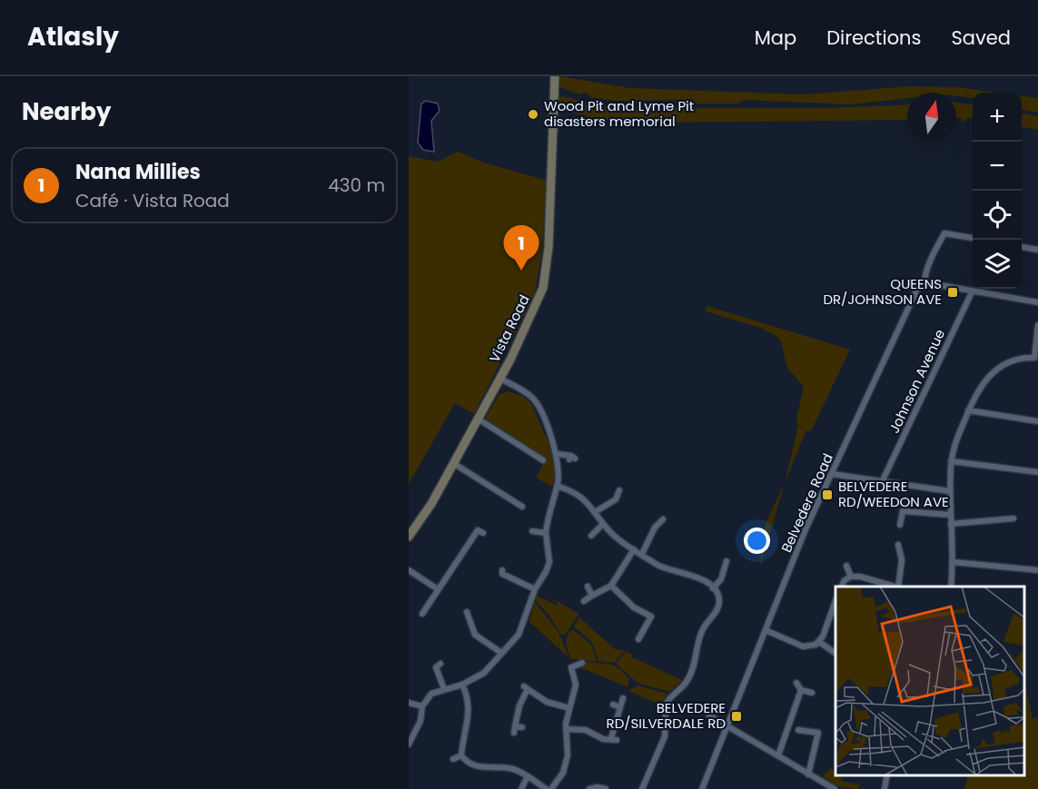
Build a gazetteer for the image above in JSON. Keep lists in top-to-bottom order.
{
  "streets": {
    "main road": ["Vista Road"],
    "street": ["Johnson Avenue", "Belvedere Road"]
  },
  "places": {
    "other": ["Wood Pit and Lyme Pit disasters memorial"],
    "transit": ["QUEENS DR/JOHNSON AVE", "BELVEDERE RD/WEEDON AVE", "BELVEDERE RD/SILVERDALE RD"]
  },
  "north": "top",
  "page": {
    "header": "Atlasly",
    "nav": ["Map", "Directions", "Saved"],
    "heading": "Nearby",
    "map_buttons": ["+", "−"],
    "list": [
      {
        "mark": "1",
        "name": "Nana Millies",
        "note": "Café · Vista Road",
        "value": "430 m"
      }
    ],
    "pins": "1"
  }
}
